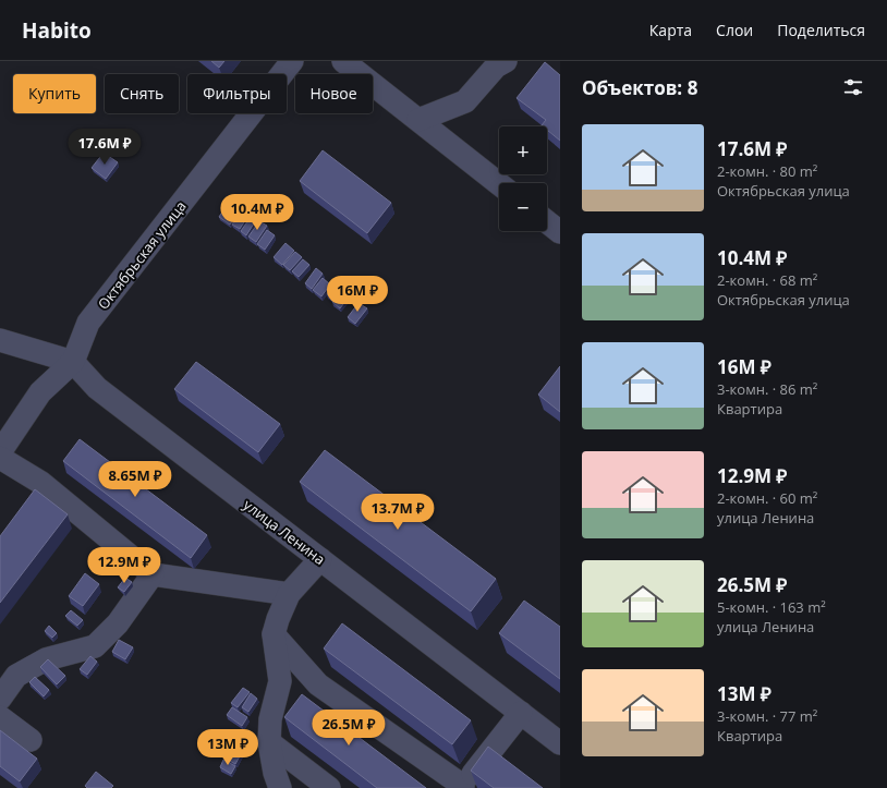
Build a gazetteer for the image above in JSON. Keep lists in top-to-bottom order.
{
  "streets": {
    "street": ["Октябрьская улица", "улица Ленина"]
  },
  "crossings": [
    ["Октябрьская улица", "улица Ленина"]
  ],
  "page": {
    "header": "Habito",
    "nav": ["Карта", "Слои", "Поделиться"],
    "heading": "Объектов: 8",
    "chip": [
      "Купить",
      "Снять",
      "Фильтры",
      "Новое"
    ],
    "list": [
      {
        "name": "17.6M ₽",
        "note": "2-комн. · 80 m² · Октябрьская улица"
      },
      {
        "name": "10.4M ₽",
        "note": "2-комн. · 68 m² · Октябрьская улица"
      },
      {
        "name": "16M ₽",
        "note": "3-комн. · 86 m² · Квартира"
      },
      {
        "name": "12.9M ₽",
        "note": "2-комн. · 60 m² · улица Ленина"
      },
      {
        "name": "26.5M ₽",
        "note": "5-комн. · 163 m² · улица Ленина"
      },
      {
        "name": "13M ₽",
        "note": "3-комн. · 77 m² · Квартира"
      }
    ],
    "map_buttons": ["+", "−"],
    "price": [
      "17.6M ₽",
      "10.4M ₽",
      "16M ₽",
      "8.65M ₽",
      "13.7M ₽",
      "12.9M ₽",
      "26.5M ₽",
      "13M ₽"
    ]
  }
}
